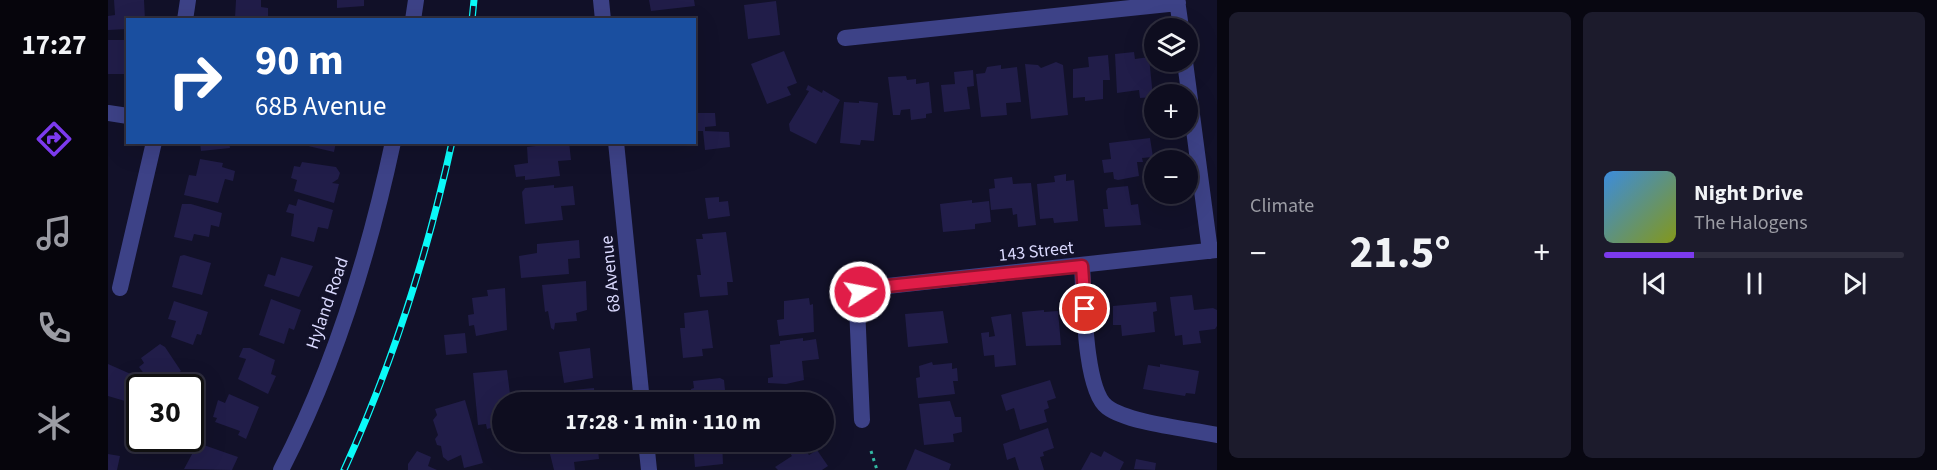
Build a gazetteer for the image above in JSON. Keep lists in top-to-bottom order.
{
  "streets": {
    "street": ["143 Street", "68 Avenue", "Hyland Road"]
  },
  "page": {
    "tabs": "17:27",
    "tile": "Climate",
    "map_buttons": ["+", "−"],
    "turn": ["90 m", "68B Avenue"],
    "song": ["Night Drive", "The Halogens"],
    "heat": ["−", "21.5°", "+"],
    "limit": "30",
    "trip": "17:28 · 1 min · 110 m"
  }
}
